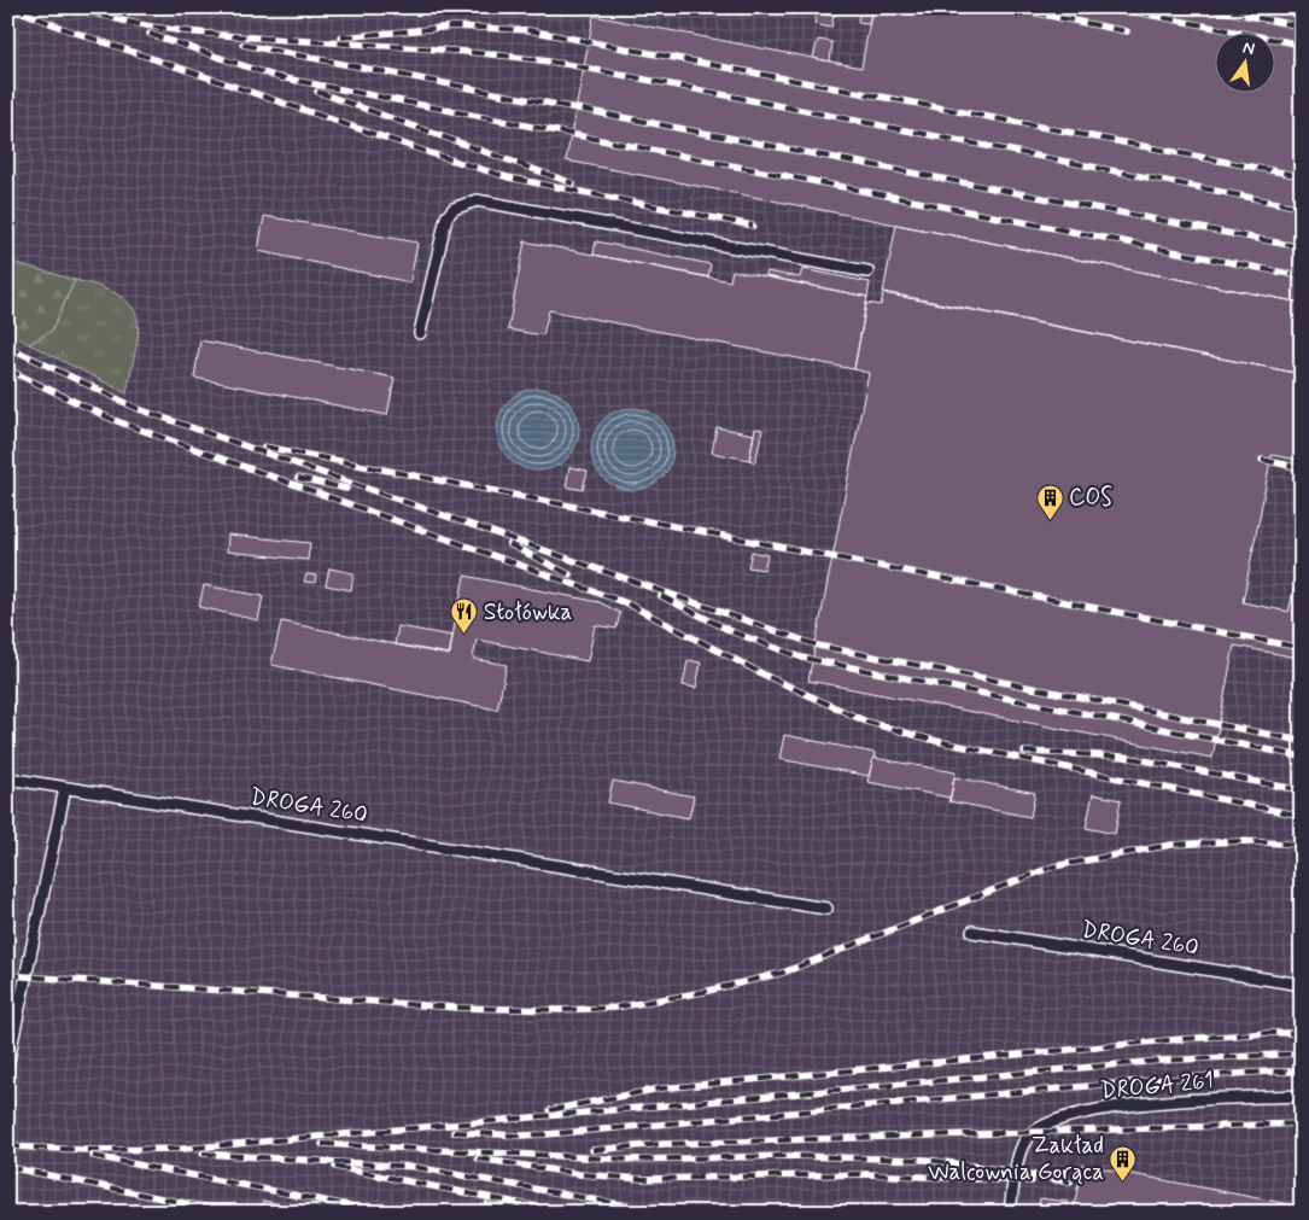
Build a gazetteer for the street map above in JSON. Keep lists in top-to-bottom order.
{
  "streets": {
    "lane": ["DROGA 260", "DROGA 261"]
  },
  "places": {
    "building": ["COS", "Zakład Walcownia Gorąca"],
    "restaurant": ["Stołówka"]
  },
  "north": "top"
}
